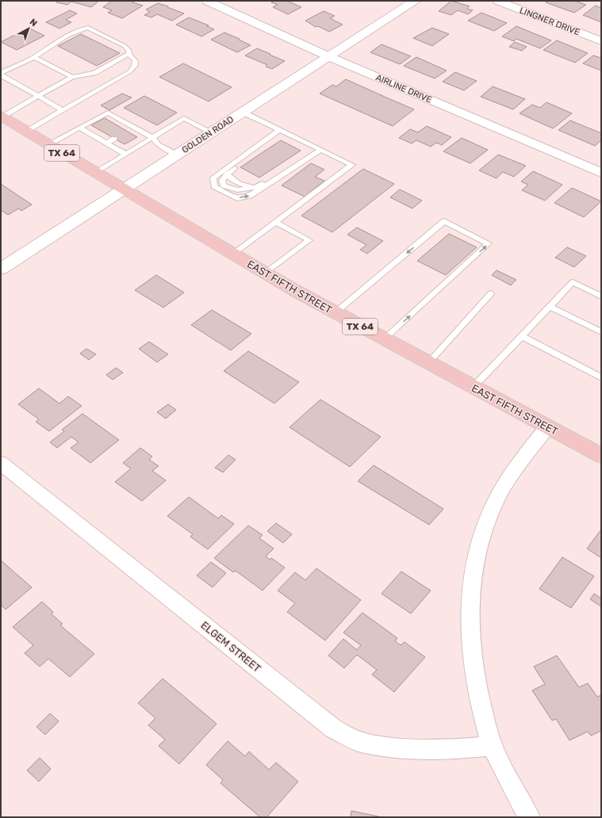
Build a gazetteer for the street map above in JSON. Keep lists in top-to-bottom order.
{
  "streets": {
    "main road": ["TX 64", "EAST FIFTH STREET"],
    "street": [
      "LINGNER DRIVE",
      "AIRLINE DRIVE",
      "GOLDEN ROAD",
      "ELGEM STREET"
    ]
  },
  "crossings": [
    ["AIRLINE DRIVE", "GOLDEN ROAD"],
    ["GOLDEN ROAD", "EAST FIFTH STREET"]
  ],
  "north": "top right"
}
